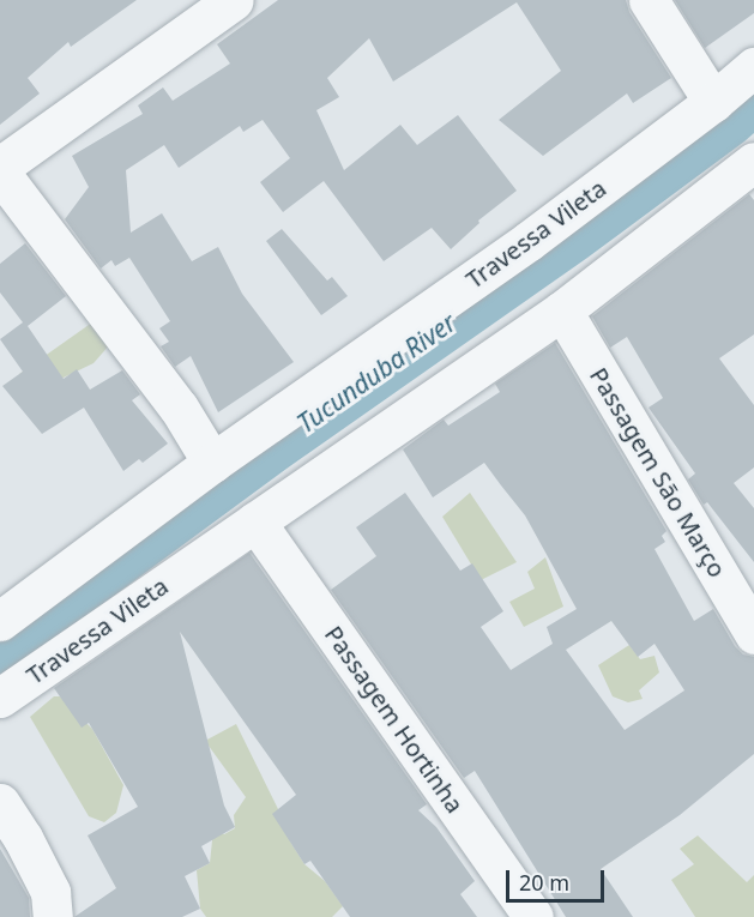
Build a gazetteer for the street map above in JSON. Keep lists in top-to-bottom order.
{
  "streets": {
    "street": ["Travessa Vileta", "Passagem São Março", "Passagem Hortinha"]
  },
  "crossings": [
    ["Travessa Vileta", "Passagem São Março"],
    ["Travessa Vileta", "Passagem Hortinha"]
  ],
  "water": ["Tucunduba River"],
  "scale_bar": "20 m"
}
